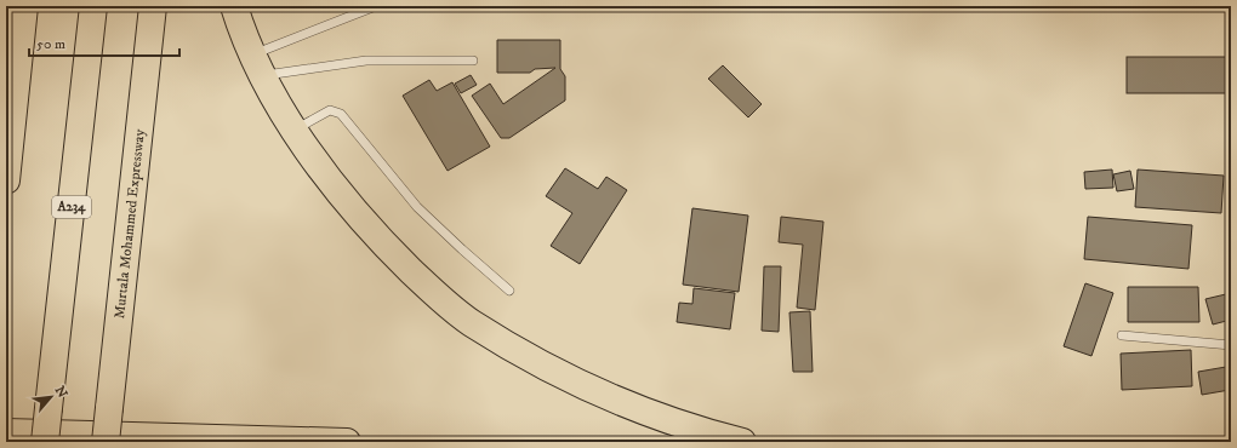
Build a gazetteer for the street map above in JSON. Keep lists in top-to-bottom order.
{
  "streets": {
    "highway": ["A234", "Murtala Mohammed Expressway"]
  },
  "scale_bar": "50 m",
  "north": "top right"
}
